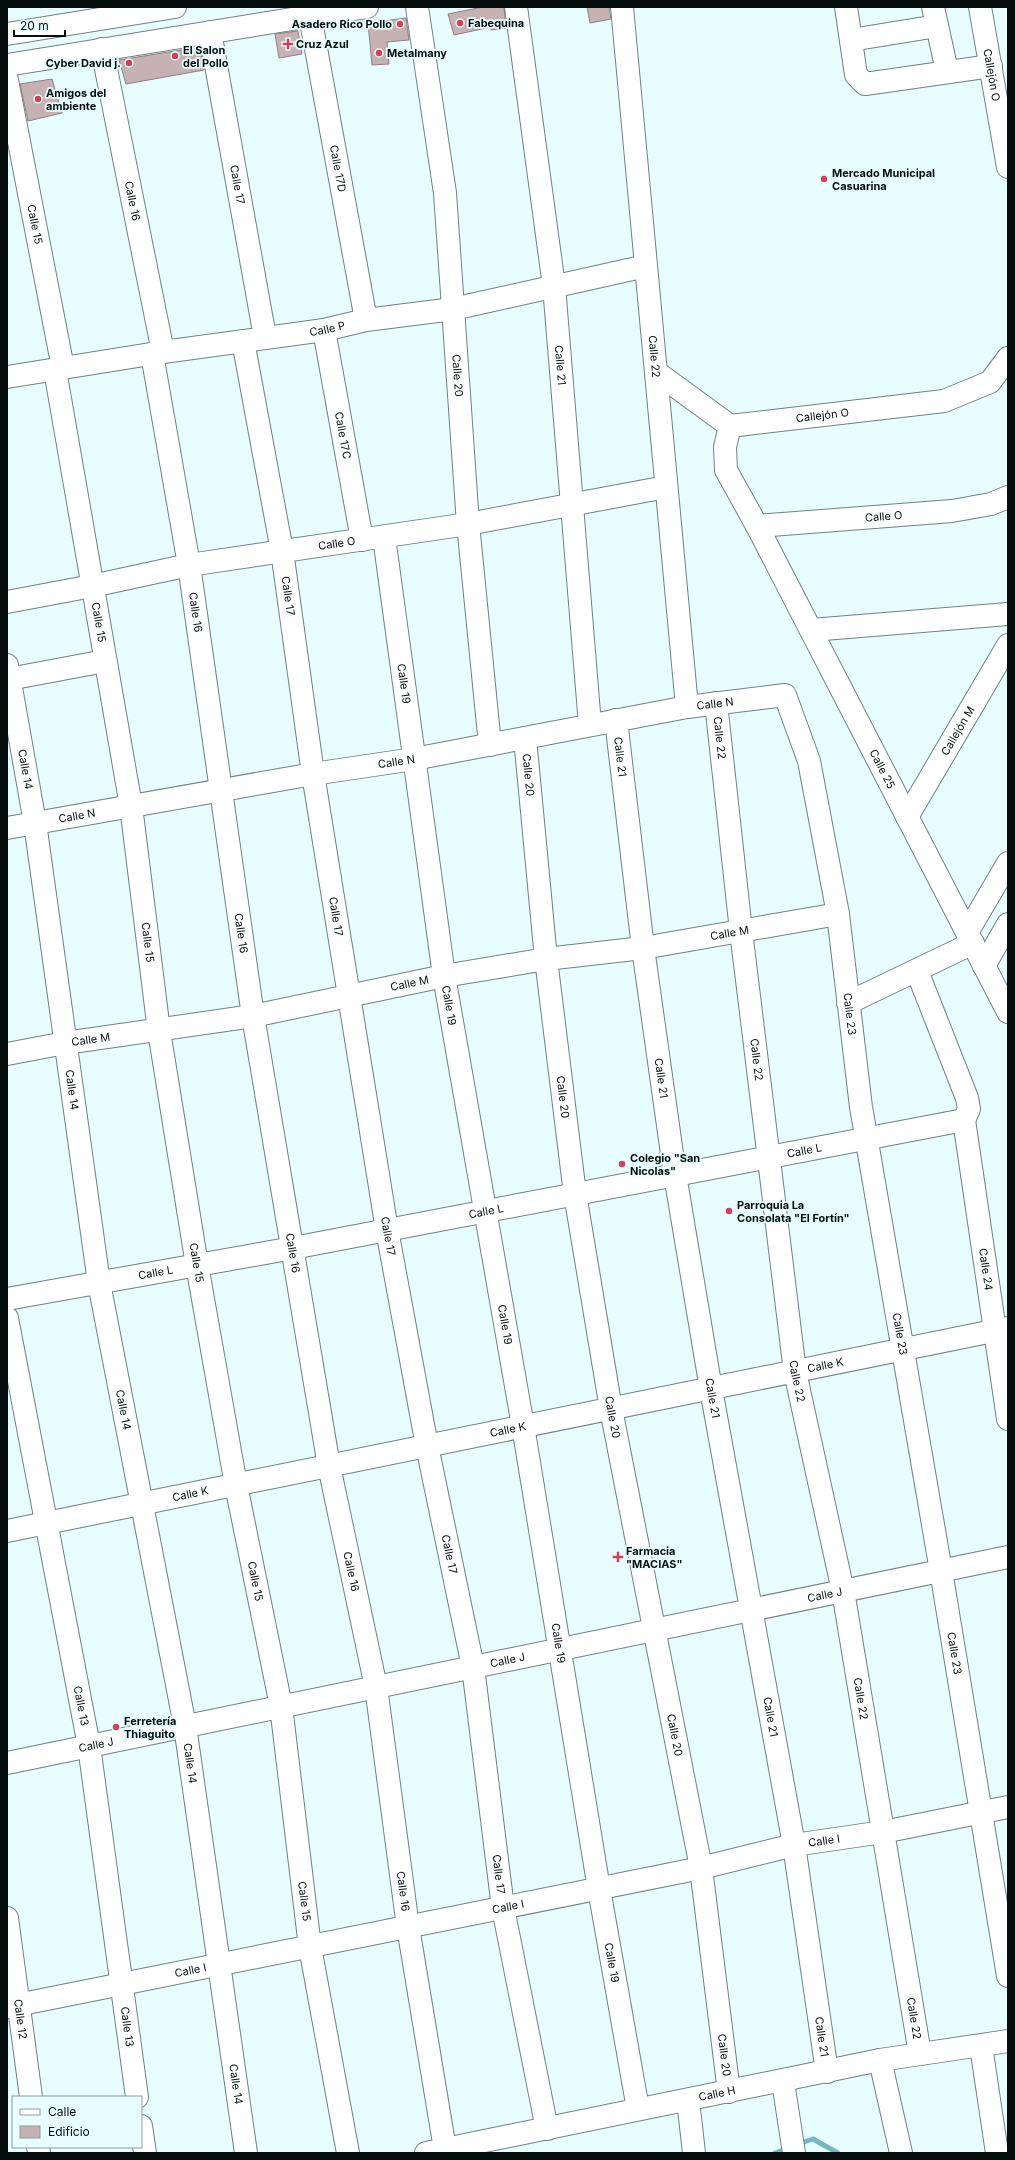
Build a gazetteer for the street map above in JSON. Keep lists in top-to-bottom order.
{
  "streets": {
    "street": [
      "Callejón O",
      "Calle 17D",
      "Calle 17",
      "Calle 16",
      "Calle 15",
      "Calle P",
      "Calle 22",
      "Calle 21",
      "Calle 20",
      "Calle 17C",
      "Calle O",
      "Calle 19",
      "Calle N",
      "Callejón M",
      "Calle 14",
      "Calle 25",
      "Calle M",
      "Calle 23",
      "Calle L",
      "Calle 24",
      "Calle K",
      "Calle J",
      "Calle 13",
      "Calle I",
      "Calle 12",
      "Calle H"
    ]
  },
  "crossings": [
    ["Calle 17D", "Calle P"],
    ["Calle 17", "Calle P"],
    ["Calle 17", "Calle O"],
    ["Calle 17", "Calle N"],
    ["Calle 17", "Calle M"],
    ["Calle 17", "Calle L"],
    ["Calle 17", "Calle K"],
    ["Calle 17", "Calle J"],
    ["Calle 17", "Calle I"],
    ["Calle 17", "Calle H"],
    ["Calle 16", "Calle P"],
    ["Calle 16", "Calle O"],
    ["Calle 16", "Calle N"],
    ["Calle 16", "Calle M"],
    ["Calle 16", "Calle L"],
    ["Calle 16", "Calle K"],
    ["Calle 16", "Calle J"],
    ["Calle 16", "Calle I"],
    ["Calle 16", "Calle H"],
    ["Calle 15", "Calle P"],
    ["Calle 15", "Calle O"],
    ["Calle 15", "Calle N"],
    ["Calle 15", "Calle M"],
    ["Calle 15", "Calle L"],
    ["Calle 15", "Calle K"],
    ["Calle 15", "Calle J"],
    ["Calle 15", "Calle I"],
    ["Calle P", "Calle 22"],
    ["Calle P", "Calle 21"],
    ["Calle P", "Calle 20"],
    ["Calle P", "Calle 17C"],
    ["Calle 22", "Calle O"],
    ["Calle 22", "Calle N"],
    ["Calle 22", "Calle M"],
    ["Calle 22", "Calle L"],
    ["Calle 22", "Calle K"],
    ["Calle 22", "Calle J"],
    ["Calle 22", "Calle I"],
    ["Calle 22", "Calle H"],
    ["Calle 21", "Calle O"],
    ["Calle 21", "Calle N"],
    ["Calle 21", "Calle M"],
    ["Calle 21", "Calle L"],
    ["Calle 21", "Calle K"],
    ["Calle 21", "Calle J"],
    ["Calle 21", "Calle I"],
    ["Calle 21", "Calle H"],
    ["Calle 20", "Calle O"],
    ["Calle 20", "Calle N"],
    ["Calle 20", "Calle M"],
    ["Calle 20", "Calle L"],
    ["Calle 20", "Calle K"],
    ["Calle 20", "Calle J"],
    ["Calle 20", "Calle I"],
    ["Calle 20", "Calle H"],
    ["Calle 17C", "Calle O"],
    ["Calle O", "Calle 19"],
    ["Calle O", "Calle 25"],
    ["Calle 19", "Calle N"],
    ["Calle 19", "Calle M"],
    ["Calle 19", "Calle L"],
    ["Calle 19", "Calle K"],
    ["Calle 19", "Calle J"],
    ["Calle 19", "Calle I"],
    ["Calle 19", "Calle H"],
    ["Calle N", "Calle 14"],
    ["Calle N", "Calle 23"],
    ["Callejón M", "Calle 25"],
    ["Calle 14", "Calle M"],
    ["Calle 14", "Calle L"],
    ["Calle 14", "Calle K"],
    ["Calle 14", "Calle J"],
    ["Calle 14", "Calle I"],
    ["Calle M", "Calle 23"],
    ["Calle 23", "Calle L"],
    ["Calle 23", "Calle K"],
    ["Calle 23", "Calle J"],
    ["Calle 23", "Calle I"],
    ["Calle L", "Calle 24"],
    ["Calle 24", "Calle K"],
    ["Calle K", "Calle 13"],
    ["Calle J", "Calle 13"],
    ["Calle 13", "Calle I"],
    ["Calle I", "Calle 12"]
  ],
  "places": {
    "other": [
      "Fabequina",
      "Asadero Rico Pollo",
      "Metalmany",
      "El Salon del Pollo",
      "Cyber David j.",
      "Amigos del ambiente",
      "Mercado Municipal Casuarina",
      "Colegio \"San Nicolas\"",
      "Parroquia La Consolata \"El Fortín\"",
      "Ferretería Thiaguito"
    ],
    "health": ["Cruz Azul", "Farmacia \"MACIAS\""]
  },
  "legend": ["Calle", "Edificio"],
  "scale_bar": "20 m"
}
